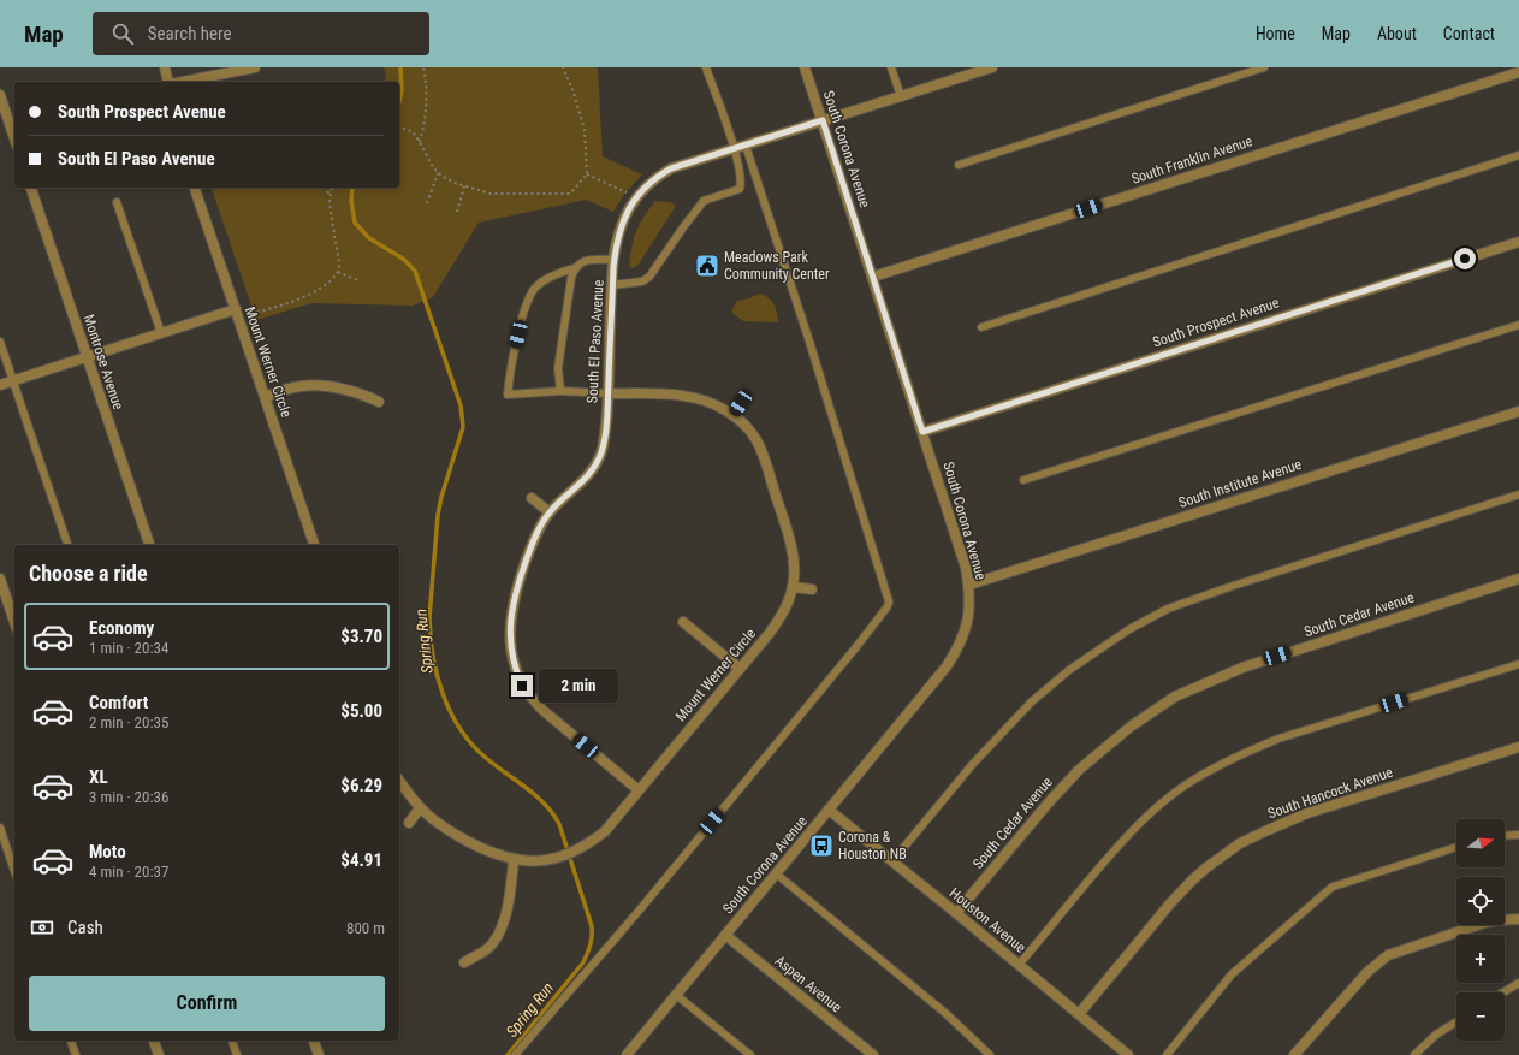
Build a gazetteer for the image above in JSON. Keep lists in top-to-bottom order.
{
  "streets": {
    "street": [
      "South Corona Avenue",
      "South Franklin Avenue",
      "South Prospect Avenue",
      "South El Paso Avenue",
      "Montrose Avenue",
      "Mount Werner Circle",
      "South Institute Avenue",
      "South Cedar Avenue",
      "South Hancock Avenue",
      "Houston Avenue",
      "Aspen Avenue"
    ]
  },
  "crossings": [
    ["South Corona Avenue", "South Franklin Avenue"],
    ["South Corona Avenue", "South Prospect Avenue"],
    ["South Corona Avenue", "South El Paso Avenue"],
    ["South Corona Avenue", "South Institute Avenue"],
    ["South Corona Avenue", "Houston Avenue"],
    ["South Corona Avenue", "Aspen Avenue"],
    ["South El Paso Avenue", "Mount Werner Circle"],
    ["South Cedar Avenue", "Houston Avenue"],
    ["South Hancock Avenue", "Houston Avenue"]
  ],
  "water": ["Spring Run"],
  "places": {
    "public building": ["Meadows Park Community Center"],
    "bus stop": ["Corona & Houston NB"]
  },
  "north": "right",
  "page": {
    "header": "Map",
    "search": "Search here",
    "nav": [
      "Home",
      "Map",
      "About",
      "Contact"
    ],
    "banner": ["South Prospect Avenue", "South El Paso Avenue"],
    "heading": "Choose a ride",
    "list": [
      {
        "name": "Economy",
        "note": "1 min · 20:34",
        "value": "$3.70"
      },
      {
        "name": "Comfort",
        "note": "2 min · 20:35",
        "value": "$5.00"
      },
      {
        "name": "XL",
        "note": "3 min · 20:36",
        "value": "$6.29"
      },
      {
        "name": "Moto",
        "note": "4 min · 20:37",
        "value": "$4.91"
      }
    ],
    "bubble": "2 min",
    "map_buttons": ["+", "−"],
    "pay": ["Cash", "800 m"],
    "buttons": "Confirm"
  }
}
